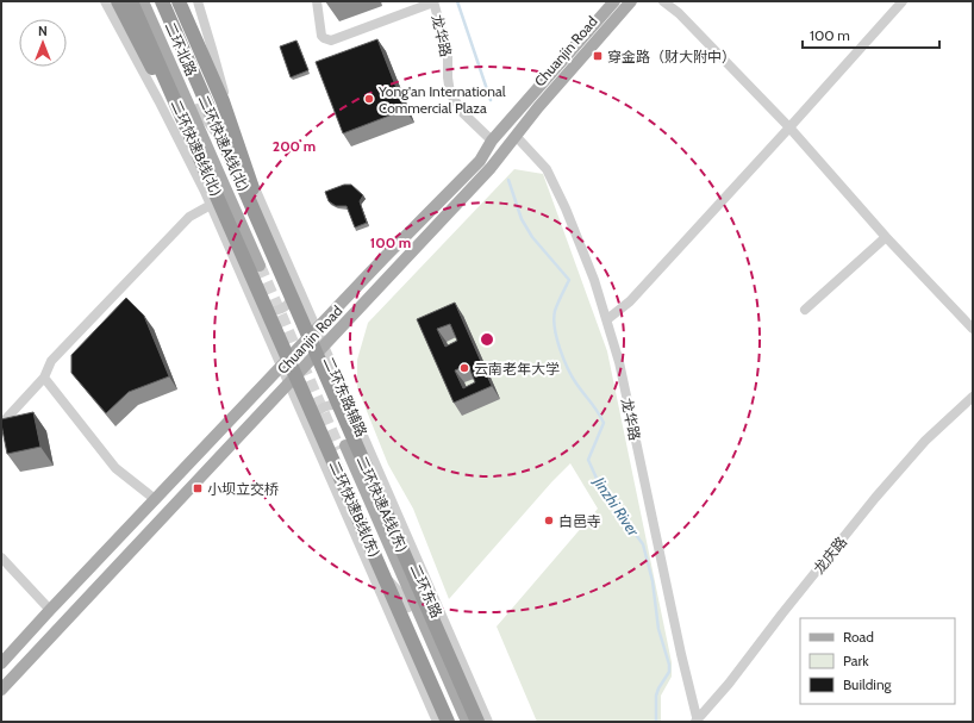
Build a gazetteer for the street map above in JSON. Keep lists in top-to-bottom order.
{
  "streets": {
    "highway": [
      "二环快速A线(北)",
      "二环快速B线(北)",
      "二环快速A线(东)",
      "二环快速B线(东)"
    ],
    "main road": ["二环北路", "Chuanjin Road", "二环东路"],
    "street": ["龙华路", "二环东路辅路", "龙庆路"]
  },
  "crossings": [
    ["龙华路", "Chuanjin Road"],
    ["龙华路", "龙庆路"],
    ["Chuanjin Road", "二环东路辅路"],
    ["二环快速A线(北)", "二环东路辅路"],
    ["二环快速A线(北)", "二环快速A线(东)"],
    ["二环快速B线(北)", "二环快速B线(东)"],
    ["二环东路辅路", "二环快速A线(东)"]
  ],
  "water": ["Jinzhi River"],
  "places": {
    "transit": ["穿金路（财大附中）", "小坝立交桥"],
    "other": ["Yong'an International Commercial Plaza", "云南老年大学", "白邑寺"]
  },
  "legend": ["Road", "Park", "Building"],
  "scale_bar": "100 m",
  "north": "top",
  "rings": ["200 m", "100 m"]
}
